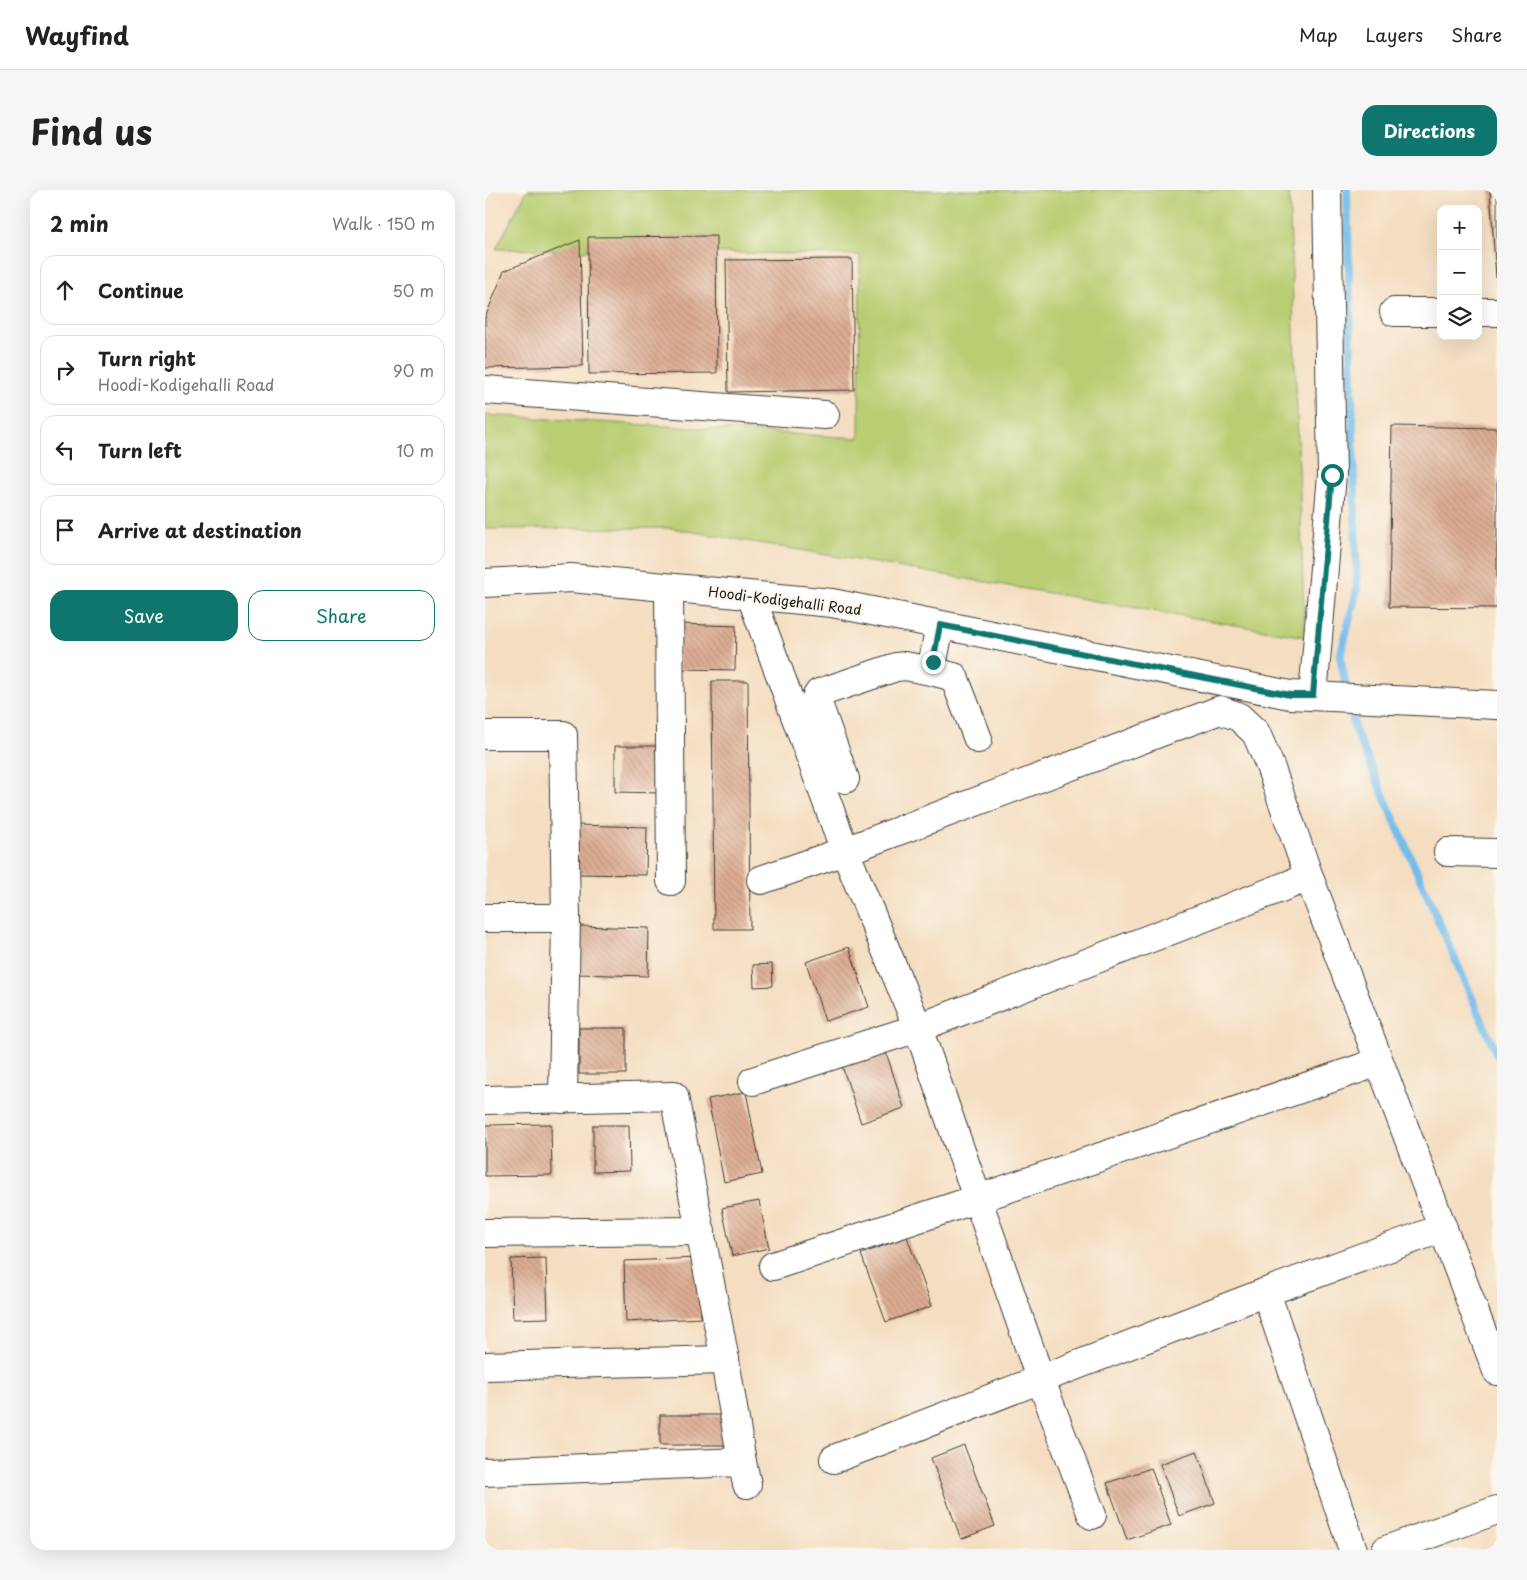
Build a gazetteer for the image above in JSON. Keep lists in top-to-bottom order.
{
  "streets": {
    "street": ["Hoodi-Kodigehalli Road"]
  },
  "page": {
    "header": "Wayfind",
    "nav": ["Map", "Layers", "Share"],
    "title": "Find us",
    "buttons": [
      "Directions",
      ["Save", "Share"]
    ],
    "heading": ["2 min", "Walk · 150 m"],
    "map_buttons": ["+", "−"],
    "list": [
      ["Continue", "50 m"],
      ["Turn right", "Hoodi-Kodigehalli Road", "90 m"],
      ["Turn left", "10 m"],
      "Arrive at destination"
    ]
  }
}
